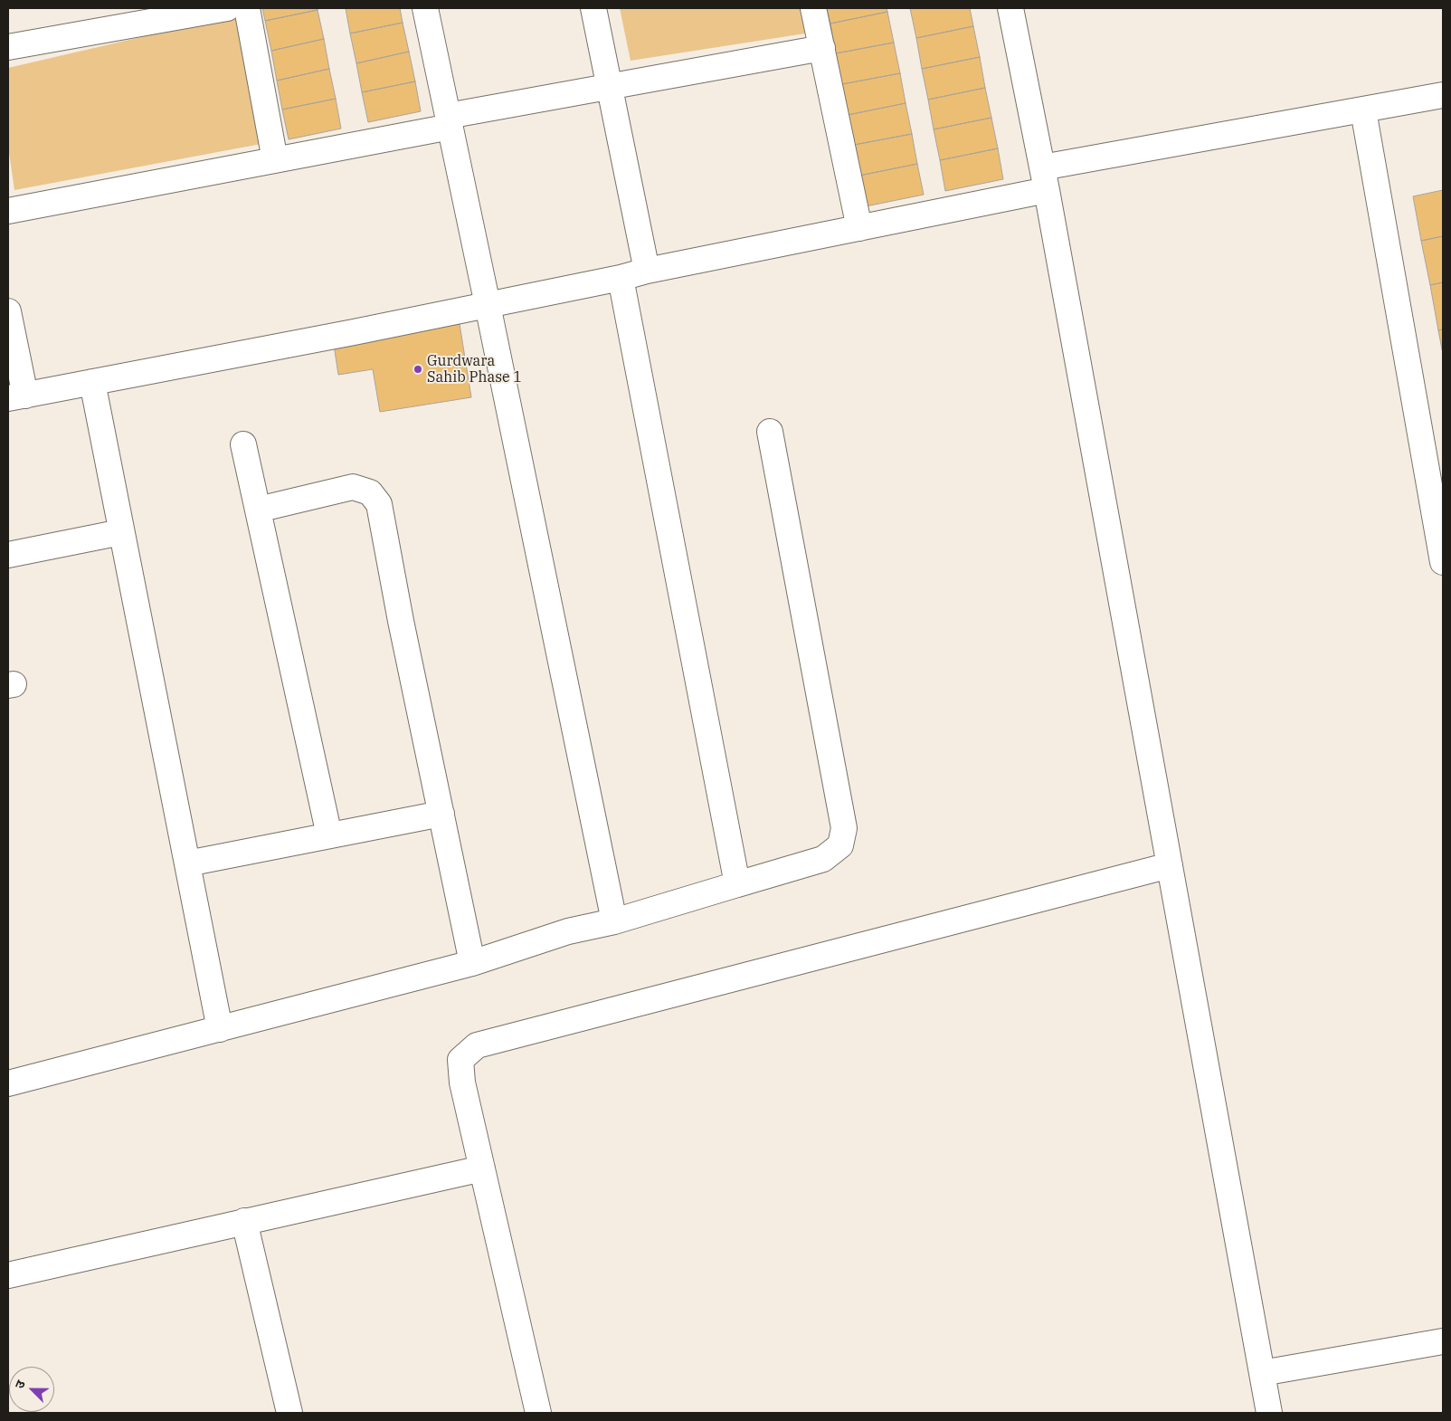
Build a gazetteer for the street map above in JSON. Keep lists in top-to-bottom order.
{
  "places": ["Gurdwara Sahib Phase 1"],
  "north": "top left"
}
